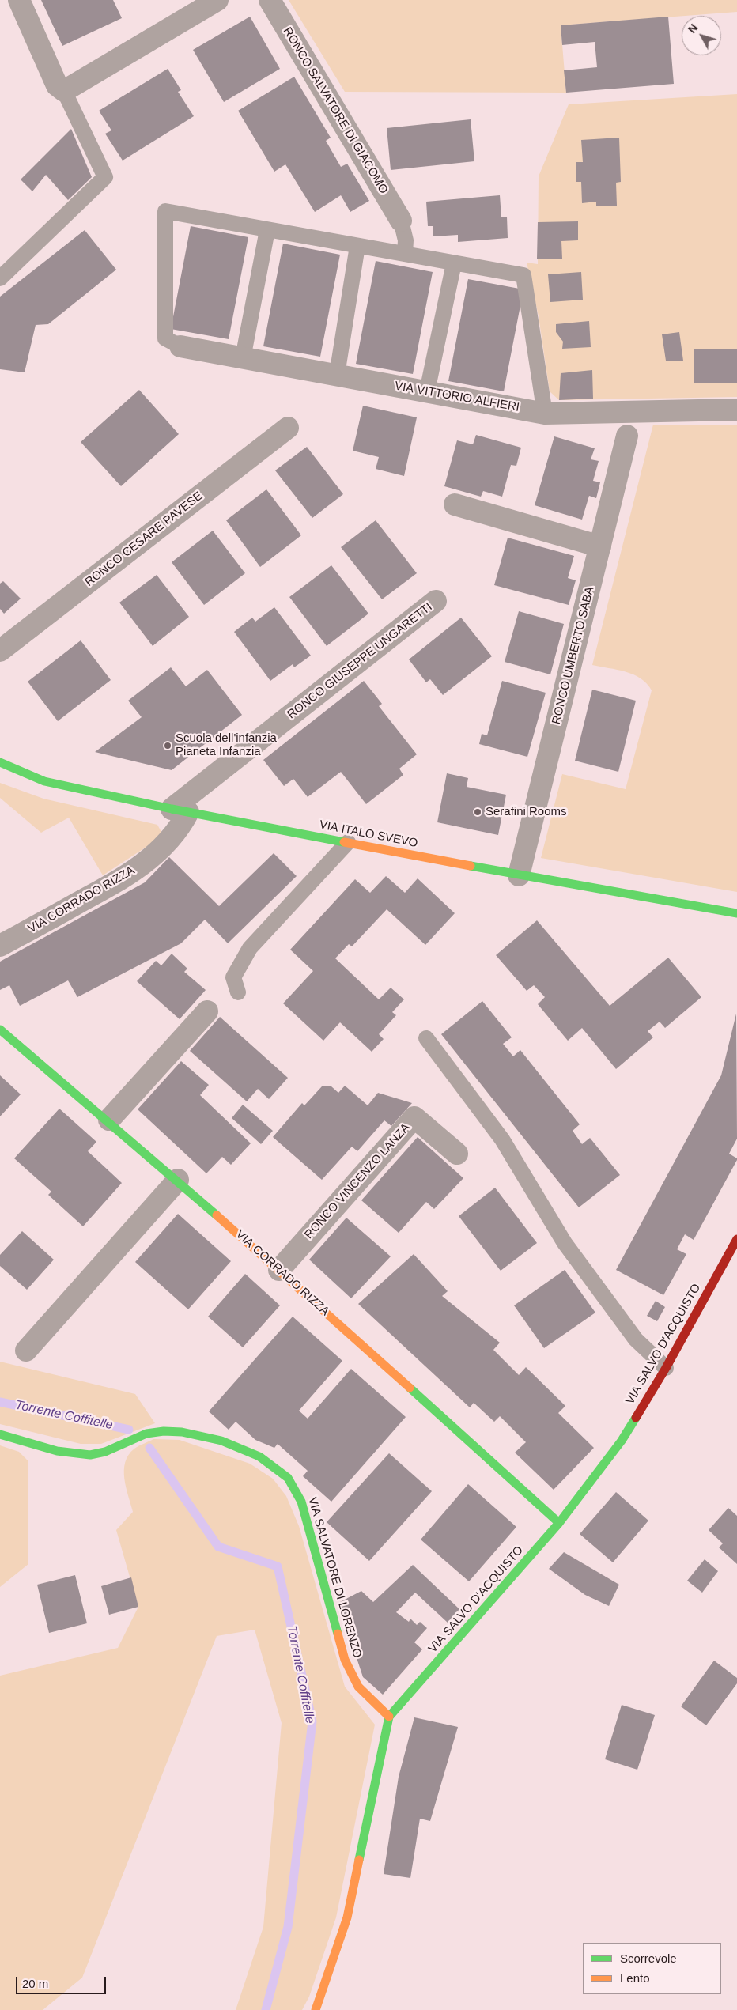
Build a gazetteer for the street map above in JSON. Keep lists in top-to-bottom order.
{
  "streets": {
    "street": [
      "RONCO SALVATORE DI GIACOMO",
      "VIA VITTORIO ALFIERI",
      "RONCO CESARE PAVESE",
      "RONCO UMBERTO SABA",
      "RONCO GIUSEPPE UNGARETTI",
      "VIA ITALO SVEVO",
      "VIA CORRADO RIZZA",
      "RONCO VINCENZO LANZA",
      "VIA SALVO D'ACQUISTO",
      "VIA SALVATORE DI LORENZO"
    ]
  },
  "crossings": [
    ["RONCO UMBERTO SABA", "VIA ITALO SVEVO"],
    ["RONCO GIUSEPPE UNGARETTI", "VIA ITALO SVEVO"],
    ["RONCO GIUSEPPE UNGARETTI", "VIA CORRADO RIZZA"],
    ["VIA ITALO SVEVO", "VIA CORRADO RIZZA"],
    ["VIA CORRADO RIZZA", "RONCO VINCENZO LANZA"],
    ["VIA CORRADO RIZZA", "VIA SALVO D'ACQUISTO"],
    ["VIA SALVO D'ACQUISTO", "VIA SALVATORE DI LORENZO"]
  ],
  "water": ["Torrente Coffitelle"],
  "places": ["Scuola dell'infanzia Pianeta Infanzia", "Serafini Rooms"],
  "legend": ["Scorrevole", "Lento"],
  "scale_bar": "20 m",
  "north": "top left"
}
